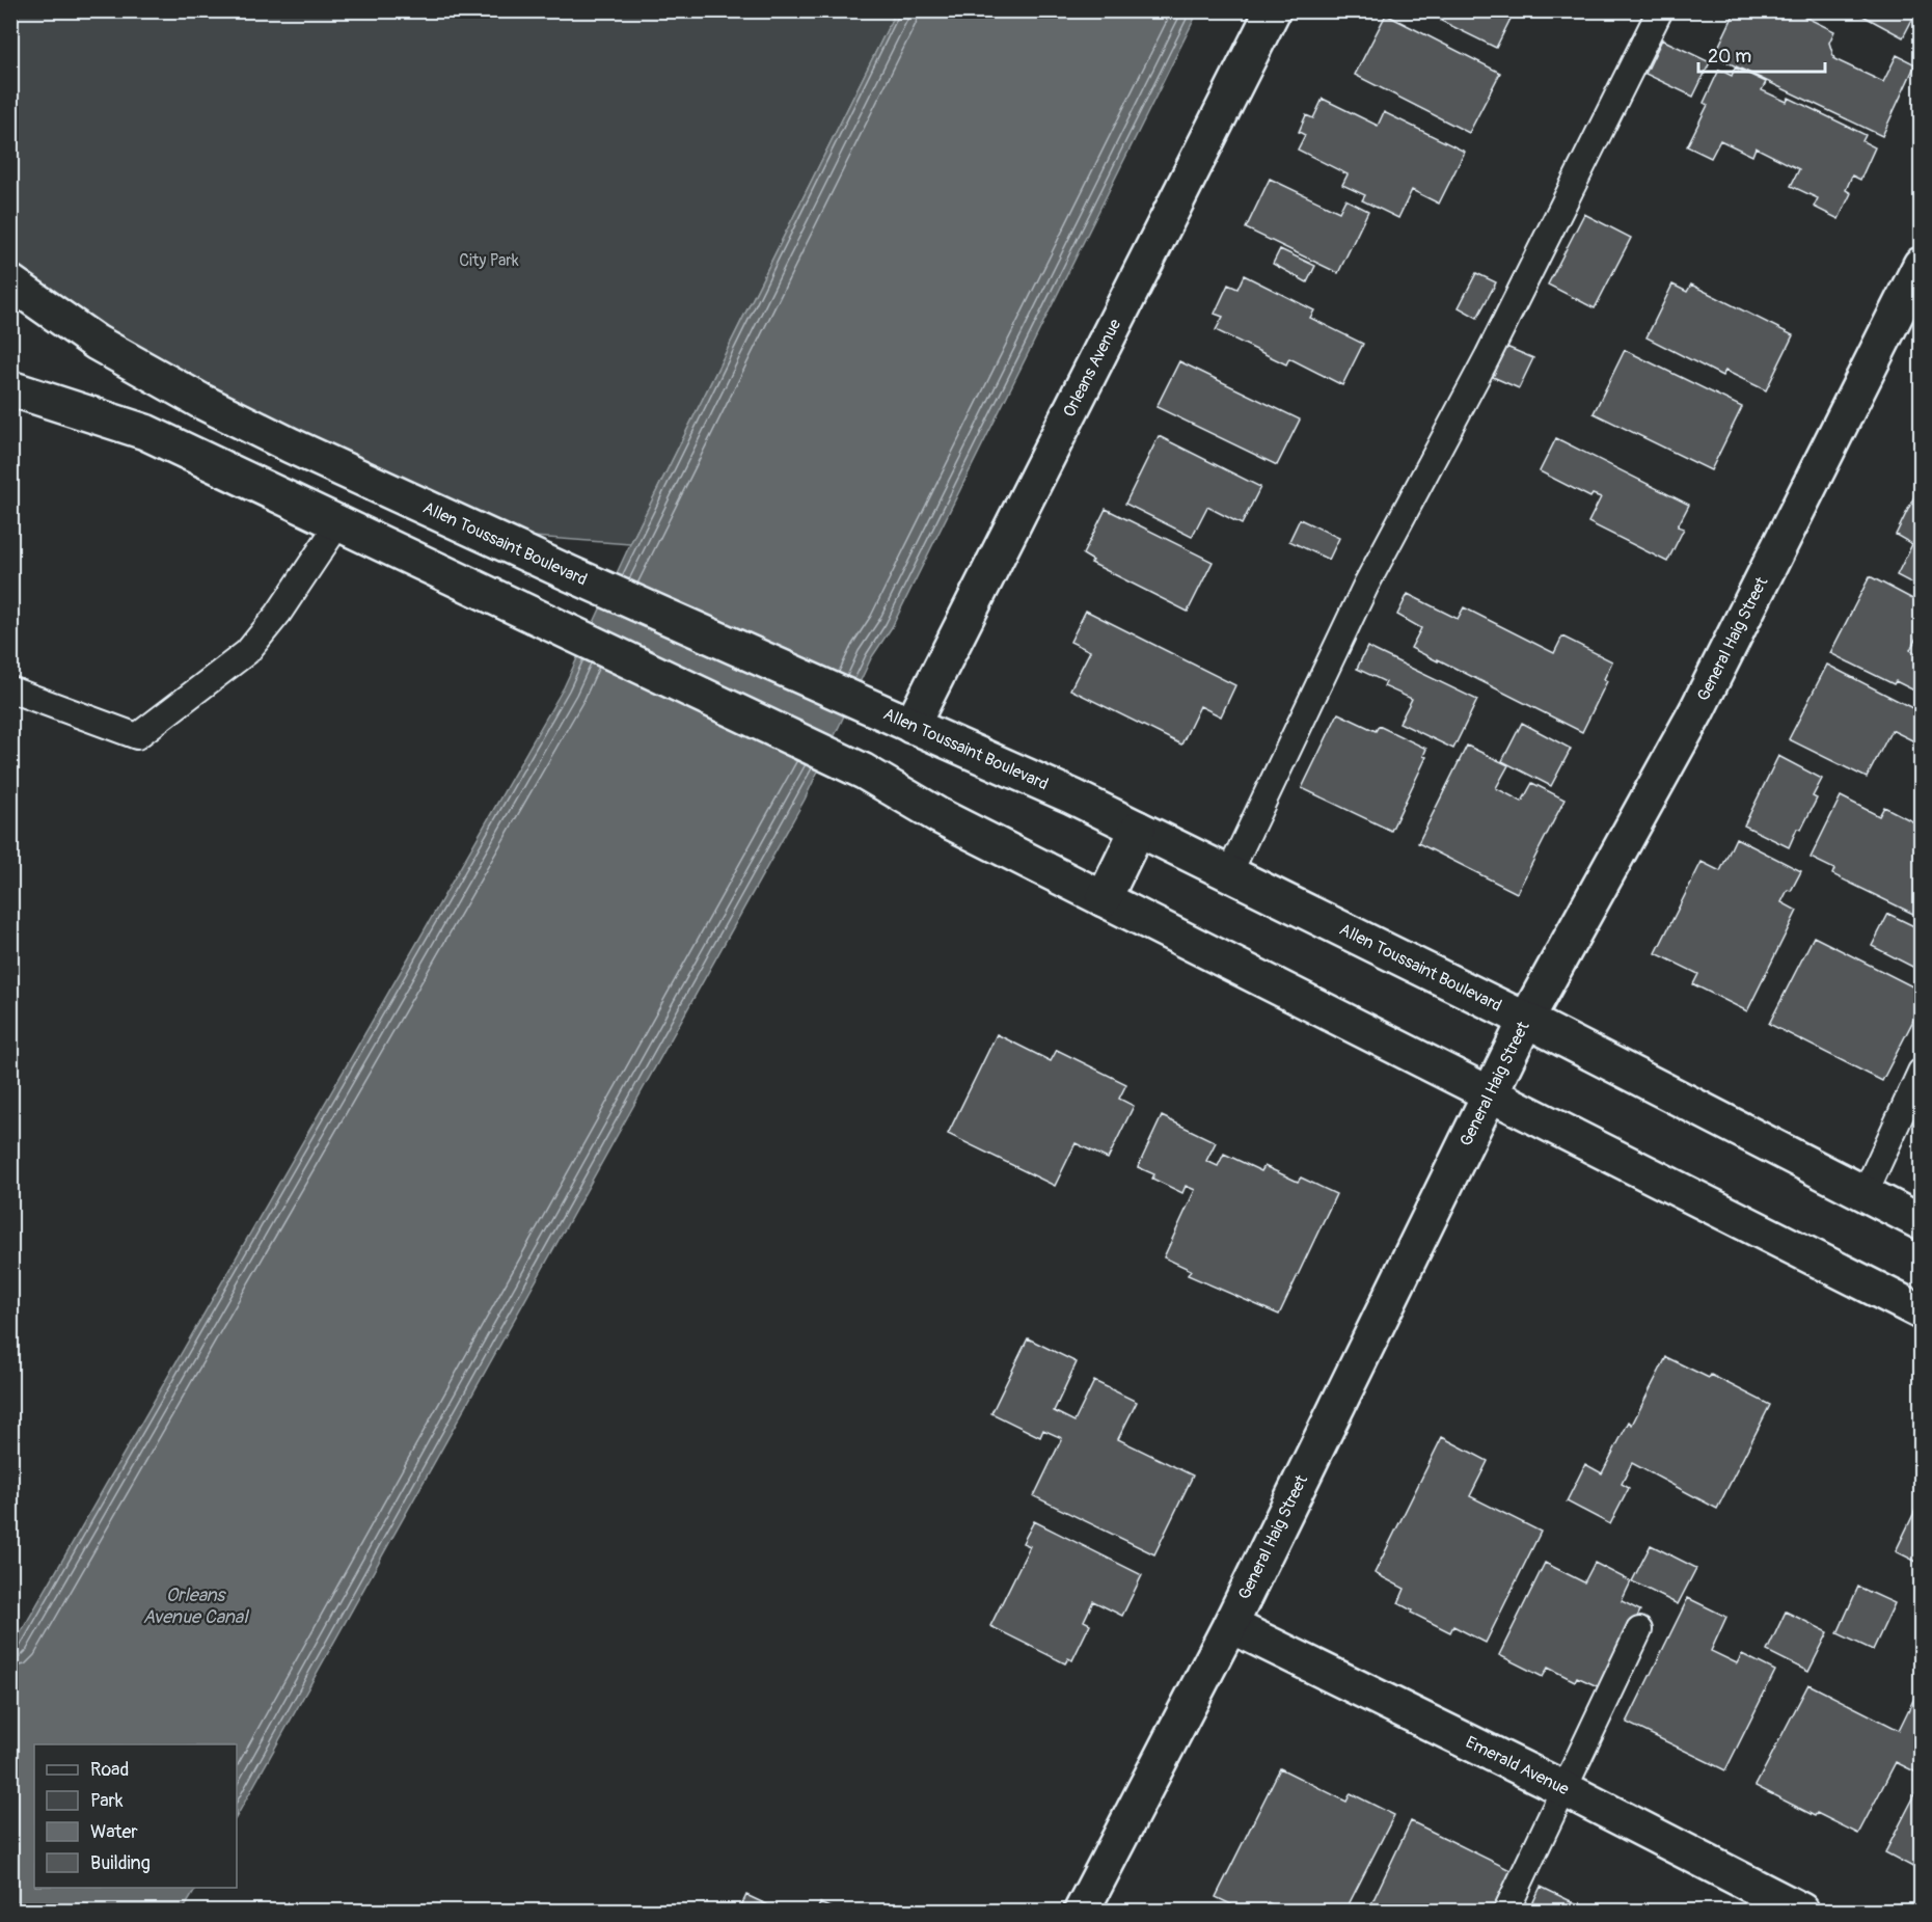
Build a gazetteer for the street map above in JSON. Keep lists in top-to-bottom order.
{
  "streets": {
    "main road": [
      "Orleans Avenue",
      "Allen Toussaint Boulevard",
      "General Haig Street",
      "Emerald Avenue"
    ]
  },
  "crossings": [
    ["Orleans Avenue", "Allen Toussaint Boulevard"],
    ["Allen Toussaint Boulevard", "General Haig Street"],
    ["General Haig Street", "Emerald Avenue"]
  ],
  "water": ["Orleans Avenue Canal"],
  "parks": ["City Park"],
  "legend": [
    "Road",
    "Park",
    "Water",
    "Building"
  ],
  "scale_bar": "20 m"
}
